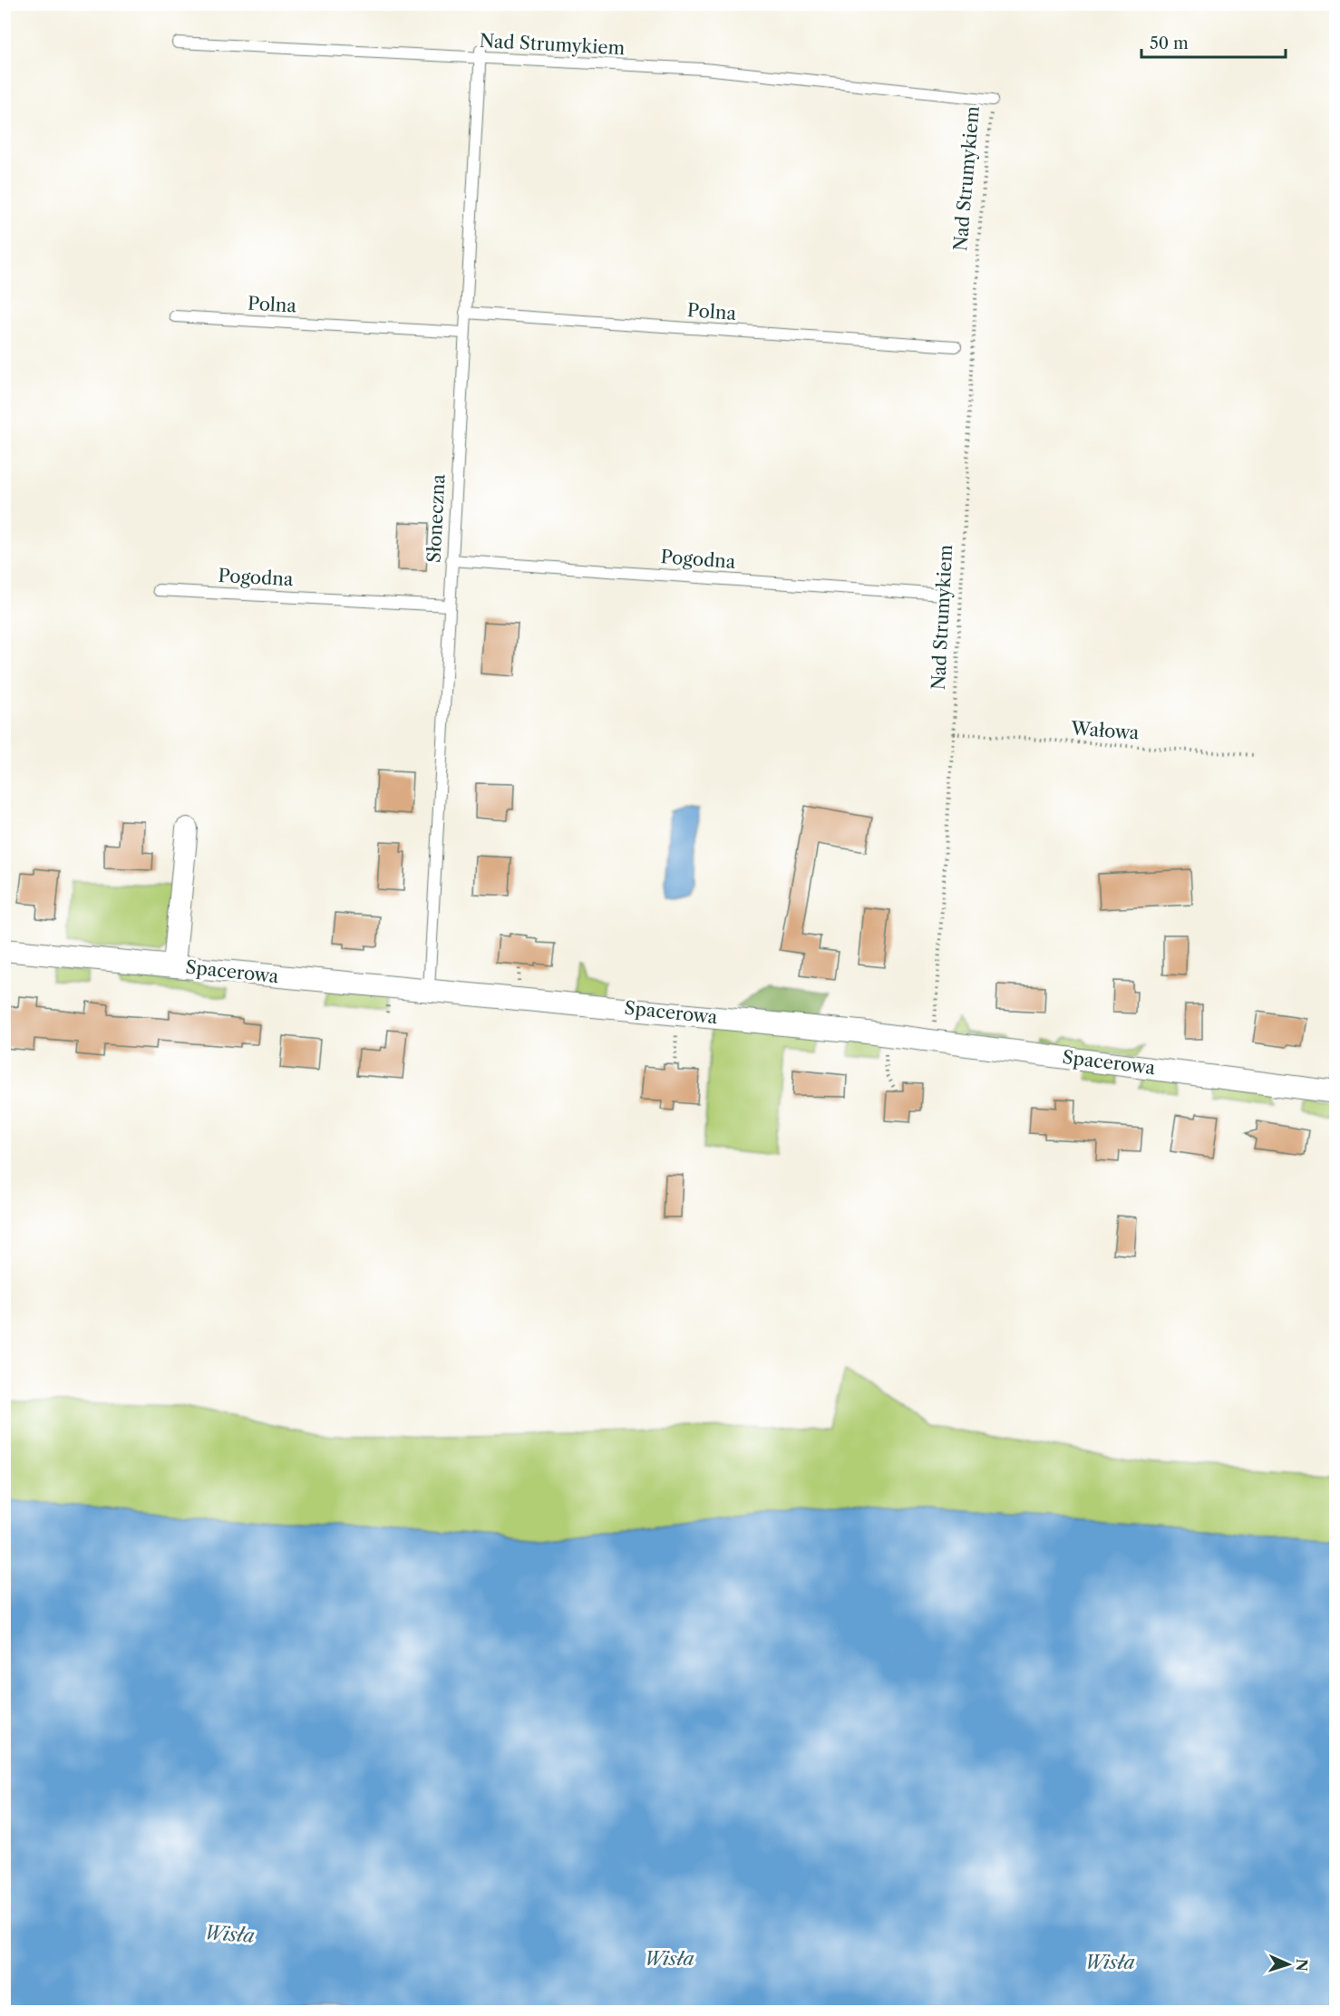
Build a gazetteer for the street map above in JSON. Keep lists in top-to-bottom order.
{
  "streets": {
    "street": ["Spacerowa"],
    "lane": [
      "Nad Strumykiem",
      "Polna",
      "Słoneczna",
      "Pogodna"
    ],
    "path": ["Wałowa"]
  },
  "crossings": [
    ["Nad Strumykiem", "Słoneczna"],
    ["Nad Strumykiem", "Wałowa"],
    ["Nad Strumykiem", "Spacerowa"],
    ["Polna", "Słoneczna"],
    ["Słoneczna", "Pogodna"],
    ["Słoneczna", "Spacerowa"]
  ],
  "water": ["Wisła"],
  "scale_bar": "50 m",
  "north": "right"
}
